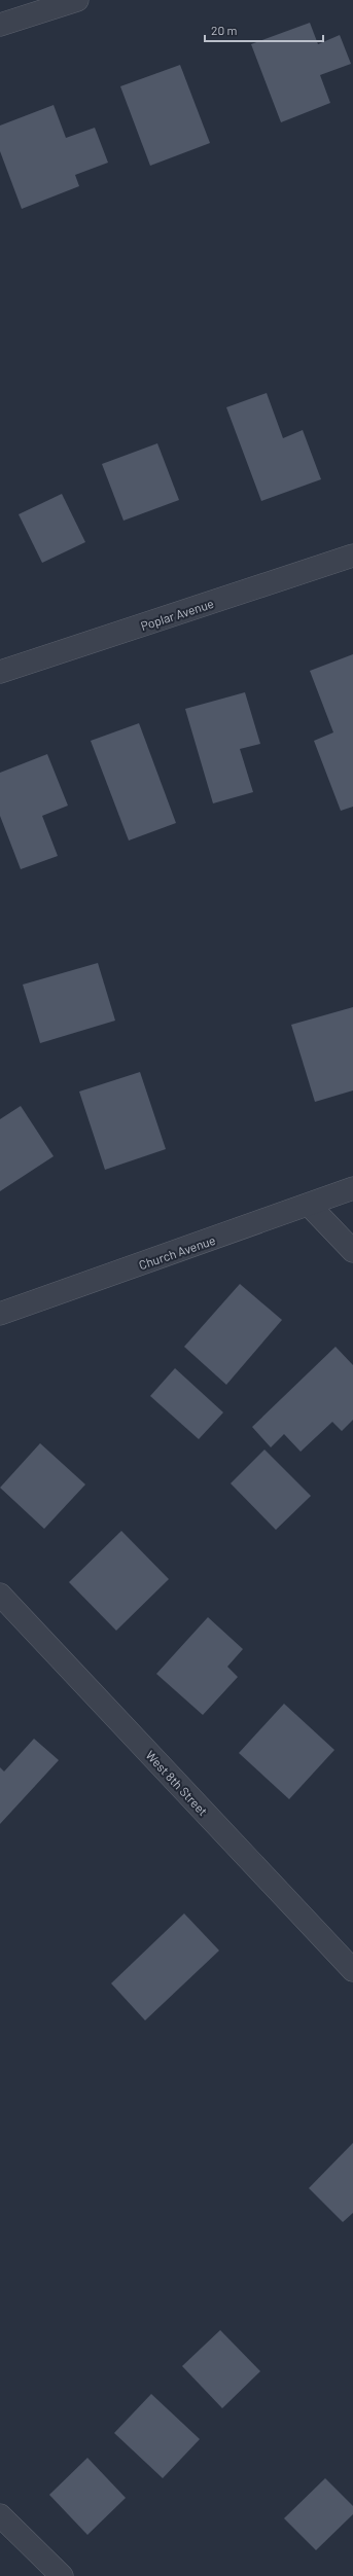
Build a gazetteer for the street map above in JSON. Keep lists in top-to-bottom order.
{
  "streets": {
    "street": ["Poplar Avenue", "Church Avenue", "West 8th Street"]
  },
  "scale_bar": "20 m"
}
